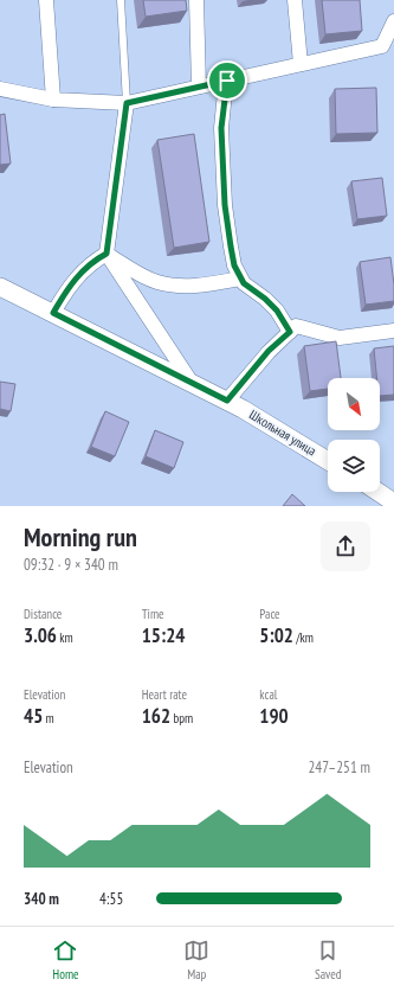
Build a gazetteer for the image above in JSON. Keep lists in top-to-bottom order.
{
  "streets": {
    "street": ["Школьная улица"]
  },
  "north": "bottom right",
  "page": {
    "heading": ["Morning run", "09:32 · 9 × 340 m"],
    "stats": [
      ["Distance", "3.06 km"],
      ["Time", "15:24"],
      ["Pace", "5:02 /km"],
      ["Elevation", "45 m"],
      ["Heart rate", "162 bpm"],
      ["kcal", "190"]
    ],
    "chart": ["Elevation", "247–251 m"],
    "list": [
      {
        "name": "340 m",
        "note": "4:55"
      }
    ],
    "tabs": ["Home", "Map", "Saved"]
  }
}
